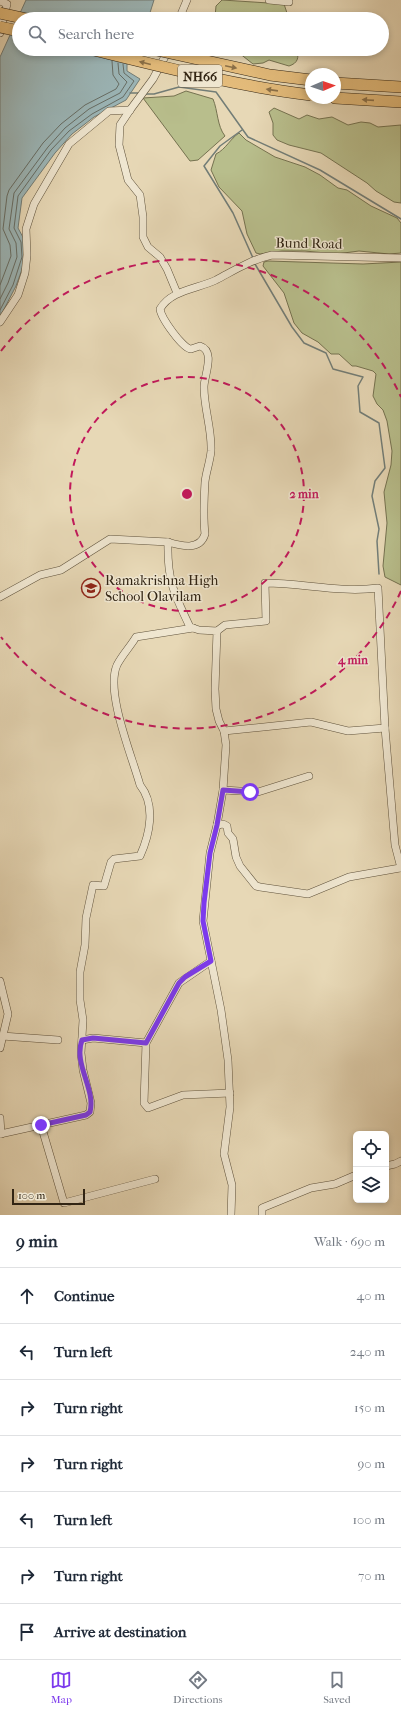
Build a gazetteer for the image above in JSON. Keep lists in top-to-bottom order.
{
  "streets": {
    "highway": ["NH66"],
    "street": ["Bund Road"]
  },
  "places": {
    "school or university": ["Ramakrishna High School Olavilam"]
  },
  "scale_bar": "100 m",
  "north": "right",
  "page": {
    "search": "Search here",
    "scale": "100 m",
    "heading": ["9 min", "Walk · 690 m"],
    "list": [
      ["Continue", "40 m"],
      ["Turn left", "240 m"],
      ["Turn right", "150 m"],
      ["Turn right", "90 m"],
      ["Turn left", "100 m"],
      ["Turn right", "70 m"],
      "Arrive at destination"
    ],
    "nav": ["Map", "Directions", "Saved"]
  },
  "rings": ["2 min", "4 min"]
}
